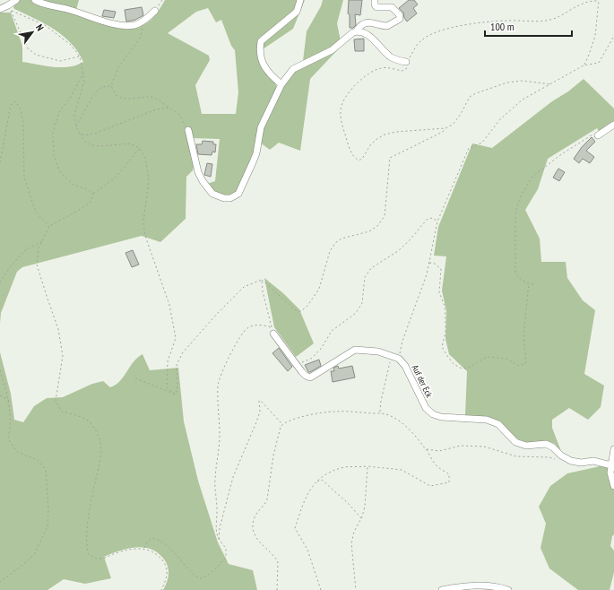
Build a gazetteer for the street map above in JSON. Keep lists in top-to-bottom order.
{
  "streets": {
    "street": ["Auf der Eck"]
  },
  "scale_bar": "100 m",
  "north": "top right"
}
